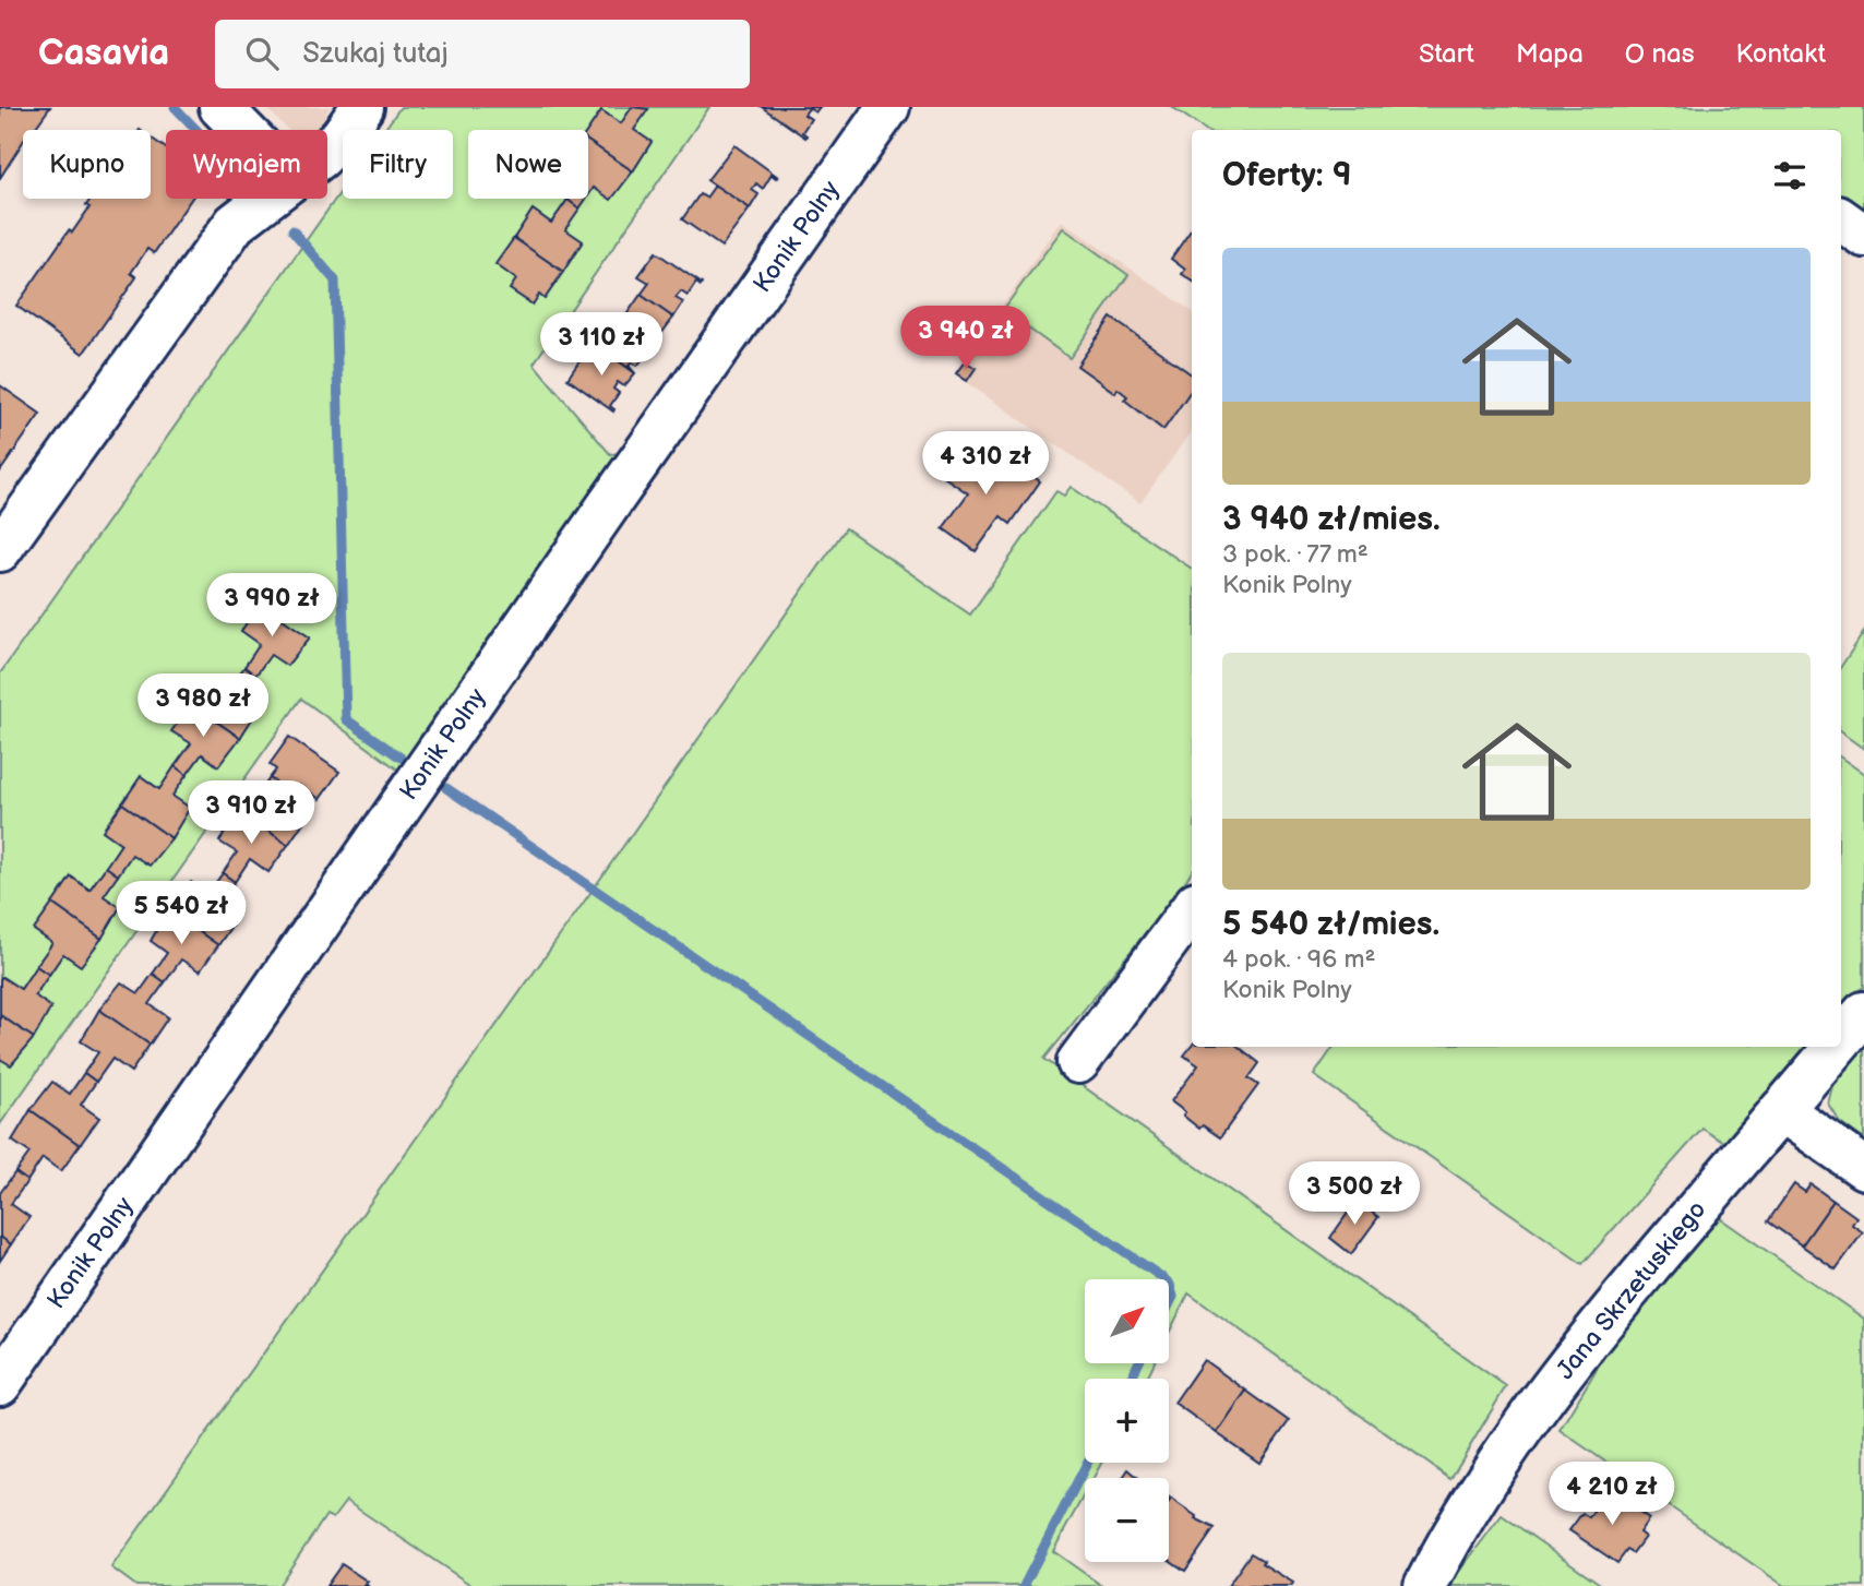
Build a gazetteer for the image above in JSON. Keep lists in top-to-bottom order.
{
  "streets": {
    "street": ["Konik Polny", "Jana Skrzetuskiego"]
  },
  "north": "top right",
  "page": {
    "header": "Casavia",
    "search": "Szukaj tutaj",
    "nav": [
      "Start",
      "Mapa",
      "O nas",
      "Kontakt"
    ],
    "chip": [
      "Kupno",
      "Wynajem",
      "Filtry",
      "Nowe"
    ],
    "heading": "Oferty: 9",
    "list": [
      {
        "name": "3 940 zł/mies.",
        "note": "3 pok. · 77 m² · Konik Polny"
      },
      {
        "name": "5 540 zł/mies.",
        "note": "4 pok. · 96 m² · Konik Polny"
      }
    ],
    "price": [
      "3 940 zł",
      "3 110 zł",
      "4 310 zł",
      "3 990 zł",
      "3 980 zł",
      "3 910 zł",
      "5 540 zł",
      "3 500 zł",
      "4 210 zł"
    ],
    "map_buttons": ["+", "−"]
  }
}
